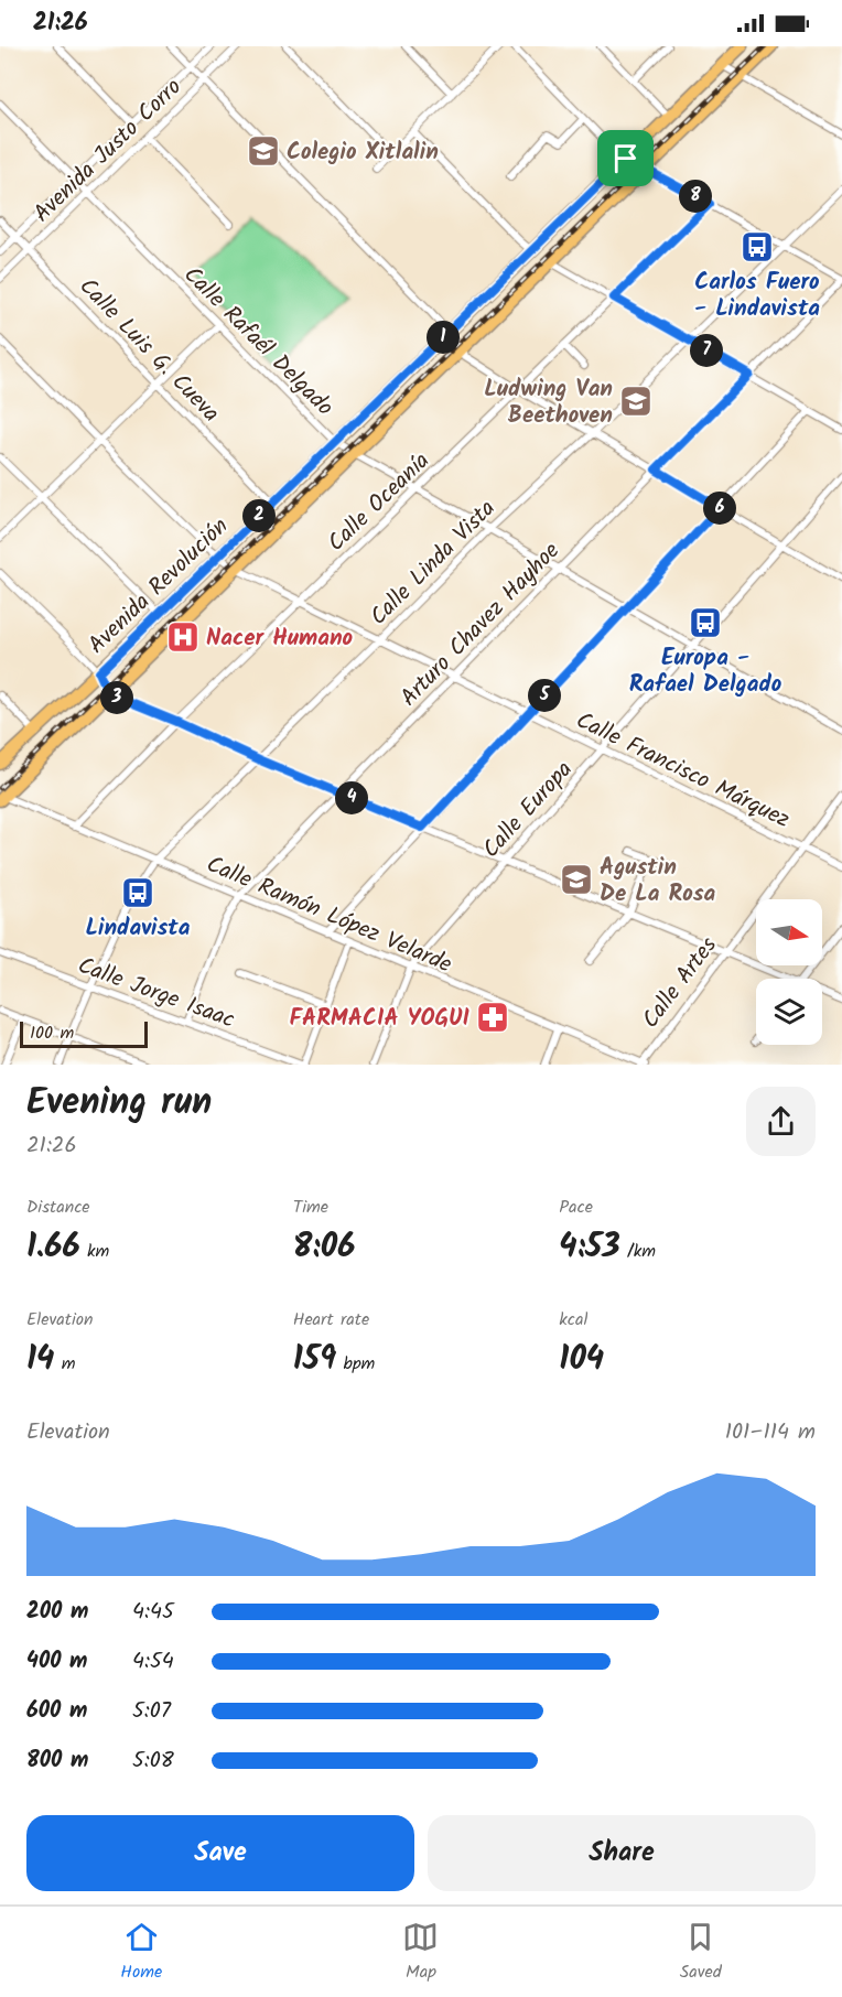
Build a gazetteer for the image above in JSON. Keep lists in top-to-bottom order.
{
  "streets": {
    "main road": ["Avenida Revolución"],
    "street": [
      "Avenida Justo Corro",
      "Calle Rafaél Delgado",
      "Calle Luis G. Cueva",
      "Calle Oceanía",
      "Calle Linda Vista",
      "Arturo Chavez Hayhoe",
      "Calle Francisco Márquez",
      "Calle Europa",
      "Calle Ramón López Velarde",
      "Calle Artes",
      "Calle Jorge Isaac"
    ]
  },
  "crossings": [
    ["Avenida Justo Corro", "Calle Rafaél Delgado"],
    ["Avenida Justo Corro", "Calle Luis G. Cueva"],
    ["Calle Rafaél Delgado", "Calle Oceanía"],
    ["Calle Rafaél Delgado", "Calle Linda Vista"],
    ["Calle Rafaél Delgado", "Avenida Revolución"],
    ["Calle Rafaél Delgado", "Arturo Chavez Hayhoe"],
    ["Calle Rafaél Delgado", "Calle Europa"],
    ["Calle Luis G. Cueva", "Avenida Revolución"],
    ["Calle Oceanía", "Calle Francisco Márquez"],
    ["Calle Oceanía", "Calle Ramón López Velarde"],
    ["Calle Linda Vista", "Calle Francisco Márquez"],
    ["Calle Linda Vista", "Calle Ramón López Velarde"],
    ["Calle Linda Vista", "Calle Jorge Isaac"],
    ["Avenida Revolución", "Calle Francisco Márquez"],
    ["Avenida Revolución", "Calle Ramón López Velarde"],
    ["Arturo Chavez Hayhoe", "Calle Francisco Márquez"],
    ["Arturo Chavez Hayhoe", "Calle Ramón López Velarde"],
    ["Arturo Chavez Hayhoe", "Calle Jorge Isaac"],
    ["Calle Francisco Márquez", "Calle Europa"],
    ["Calle Francisco Márquez", "Calle Artes"],
    ["Calle Europa", "Calle Ramón López Velarde"],
    ["Calle Ramón López Velarde", "Calle Artes"]
  ],
  "places": {
    "school or university": ["Colegio Xitlalin", "Ludwing Van Beethoven", "Agustin De La Rosa"],
    "bus stop": ["Carlos Fuero - Lindavista", "Europa - Rafael Delgado", "Lindavista"],
    "hospital": ["Nacer Humano"],
    "pharmacy": ["FARMACIA YOGUI"]
  },
  "scale_bar": "100 m",
  "north": "right",
  "page": {
    "status": "21:26",
    "pins": [
      "8",
      "1",
      "7",
      "6",
      "2",
      "5",
      "3",
      "4"
    ],
    "scale": "100 m",
    "heading": ["Evening run", "21:26"],
    "stats": [
      ["Distance", "1.66 km"],
      ["Time", "8:06"],
      ["Pace", "4:53 /km"],
      ["Elevation", "14 m"],
      ["Heart rate", "159 bpm"],
      ["kcal", "104"]
    ],
    "chart": ["Elevation", "101–114 m"],
    "list": [
      {
        "name": "200 m",
        "note": "4:45"
      },
      {
        "name": "400 m",
        "note": "4:54"
      },
      {
        "name": "600 m",
        "note": "5:07"
      },
      {
        "name": "800 m",
        "note": "5:08"
      }
    ],
    "buttons": ["Save", "Share"],
    "tabs": ["Home", "Map", "Saved"]
  }
}
